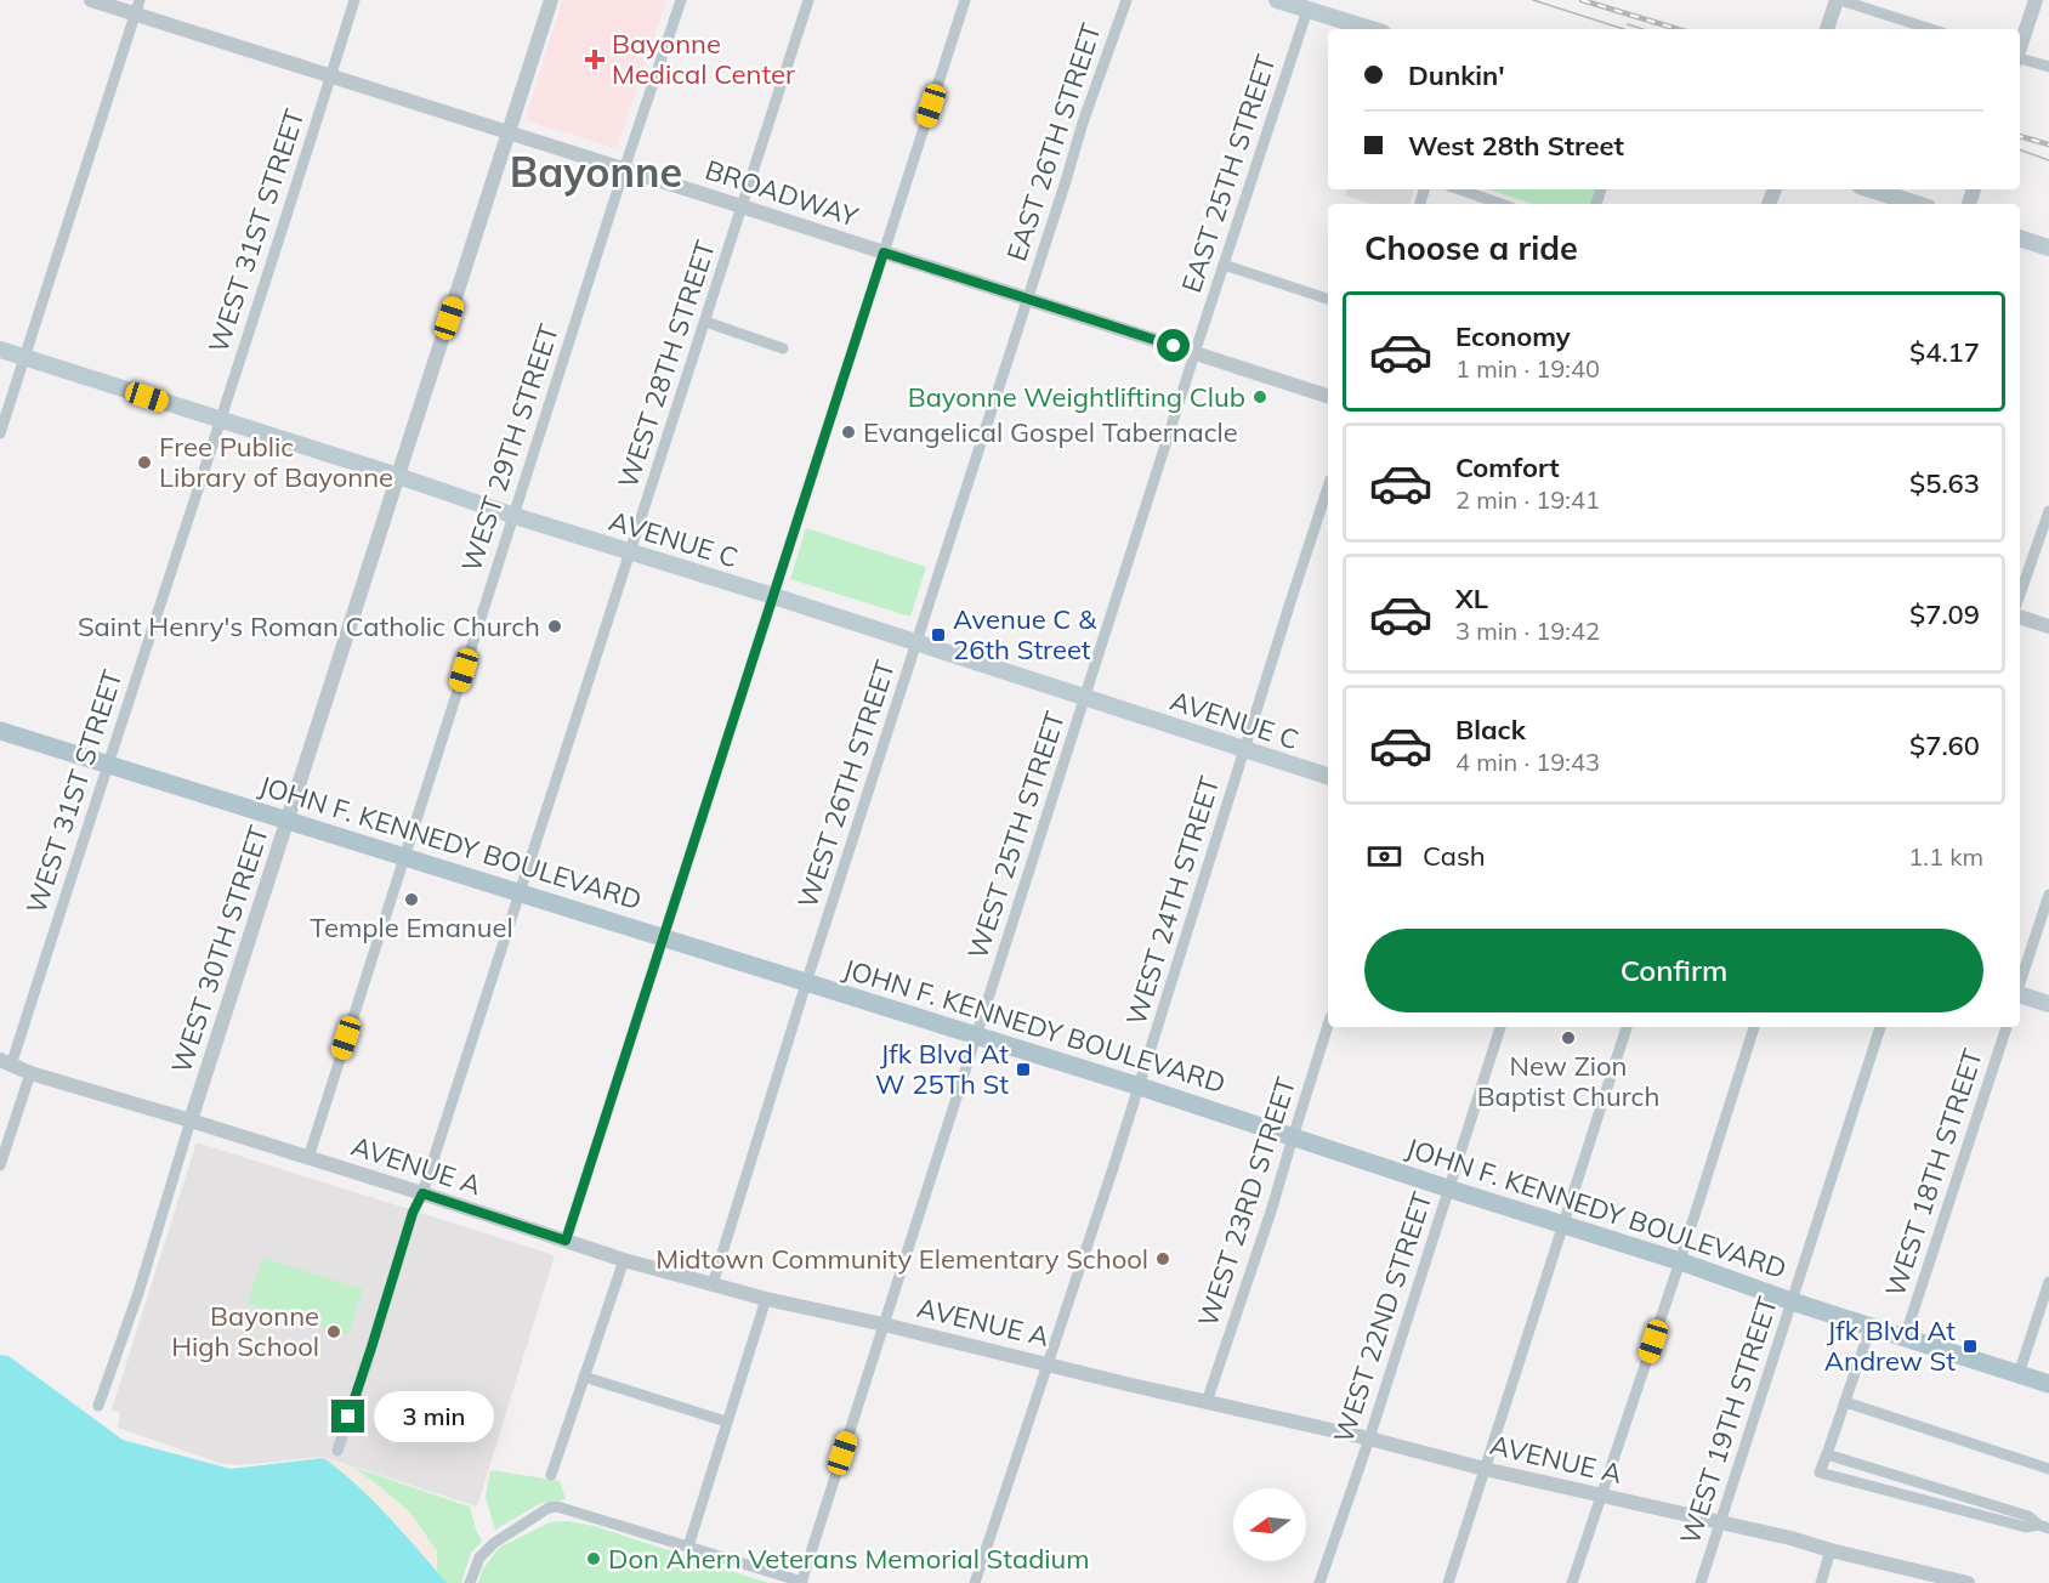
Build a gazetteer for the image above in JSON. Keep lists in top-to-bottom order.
{
  "streets": {
    "main road": ["AVENUE C", "JOHN F. KENNEDY BOULEVARD"],
    "street": [
      "EAST 26TH STREET",
      "EAST 25TH STREET",
      "BROADWAY",
      "WEST 31ST STREET",
      "WEST 28TH STREET",
      "WEST 29TH STREET",
      "WEST 26TH STREET",
      "WEST 25TH STREET",
      "WEST 24TH STREET",
      "WEST 30TH STREET",
      "AVENUE A",
      "WEST 18TH STREET",
      "WEST 23RD STREET",
      "WEST 22ND STREET",
      "WEST 19TH STREET"
    ]
  },
  "crossings": [
    ["EAST 26TH STREET", "BROADWAY"],
    ["EAST 26TH STREET", "WEST 26TH STREET"],
    ["EAST 25TH STREET", "BROADWAY"],
    ["EAST 25TH STREET", "WEST 25TH STREET"],
    ["BROADWAY", "WEST 31ST STREET"],
    ["BROADWAY", "WEST 28TH STREET"],
    ["BROADWAY", "WEST 29TH STREET"],
    ["BROADWAY", "WEST 26TH STREET"],
    ["BROADWAY", "WEST 25TH STREET"],
    ["BROADWAY", "WEST 30TH STREET"],
    ["WEST 31ST STREET", "AVENUE C"],
    ["WEST 31ST STREET", "JOHN F. KENNEDY BOULEVARD"],
    ["WEST 31ST STREET", "AVENUE A"],
    ["WEST 28TH STREET", "AVENUE C"],
    ["WEST 28TH STREET", "JOHN F. KENNEDY BOULEVARD"],
    ["WEST 28TH STREET", "AVENUE A"],
    ["WEST 29TH STREET", "AVENUE C"],
    ["WEST 29TH STREET", "JOHN F. KENNEDY BOULEVARD"],
    ["WEST 29TH STREET", "AVENUE A"],
    ["AVENUE C", "WEST 26TH STREET"],
    ["AVENUE C", "WEST 25TH STREET"],
    ["AVENUE C", "WEST 24TH STREET"],
    ["AVENUE C", "WEST 30TH STREET"],
    ["WEST 26TH STREET", "JOHN F. KENNEDY BOULEVARD"],
    ["WEST 26TH STREET", "AVENUE A"],
    ["WEST 25TH STREET", "JOHN F. KENNEDY BOULEVARD"],
    ["WEST 25TH STREET", "AVENUE A"],
    ["JOHN F. KENNEDY BOULEVARD", "WEST 24TH STREET"],
    ["JOHN F. KENNEDY BOULEVARD", "WEST 30TH STREET"],
    ["JOHN F. KENNEDY BOULEVARD", "WEST 18TH STREET"],
    ["JOHN F. KENNEDY BOULEVARD", "WEST 23RD STREET"],
    ["JOHN F. KENNEDY BOULEVARD", "WEST 22ND STREET"],
    ["JOHN F. KENNEDY BOULEVARD", "WEST 19TH STREET"],
    ["WEST 24TH STREET", "AVENUE A"],
    ["WEST 30TH STREET", "AVENUE A"],
    ["AVENUE A", "WEST 23RD STREET"],
    ["AVENUE A", "WEST 22ND STREET"],
    ["AVENUE A", "WEST 19TH STREET"]
  ],
  "districts": ["Bayonne"],
  "places": {
    "health": ["Bayonne Medical Center"],
    "other": [
      "Bayonne Weightlifting Club",
      "Evangelical Gospel Tabernacle",
      "Free Public Library of Bayonne",
      "Saint Henry's Roman Catholic Church",
      "Temple Emanuel",
      "New Zion Baptist Church",
      "Midtown Community Elementary School",
      "Bayonne High School",
      "Don Ahern Veterans Memorial Stadium"
    ],
    "transit": ["Avenue C & 26th Street", "Jfk Blvd At W 25Th St", "Jfk Blvd At Andrew St"]
  },
  "north": "left",
  "page": {
    "banner": ["Dunkin'", "West 28th Street"],
    "heading": "Choose a ride",
    "list": [
      {
        "name": "Economy",
        "note": "1 min · 19:40",
        "value": "$4.17"
      },
      {
        "name": "Comfort",
        "note": "2 min · 19:41",
        "value": "$5.63"
      },
      {
        "name": "XL",
        "note": "3 min · 19:42",
        "value": "$7.09"
      },
      {
        "name": "Black",
        "note": "4 min · 19:43",
        "value": "$7.60"
      }
    ],
    "pay": ["Cash", "1.1 km"],
    "buttons": "Confirm",
    "bubble": "3 min"
  }
}
